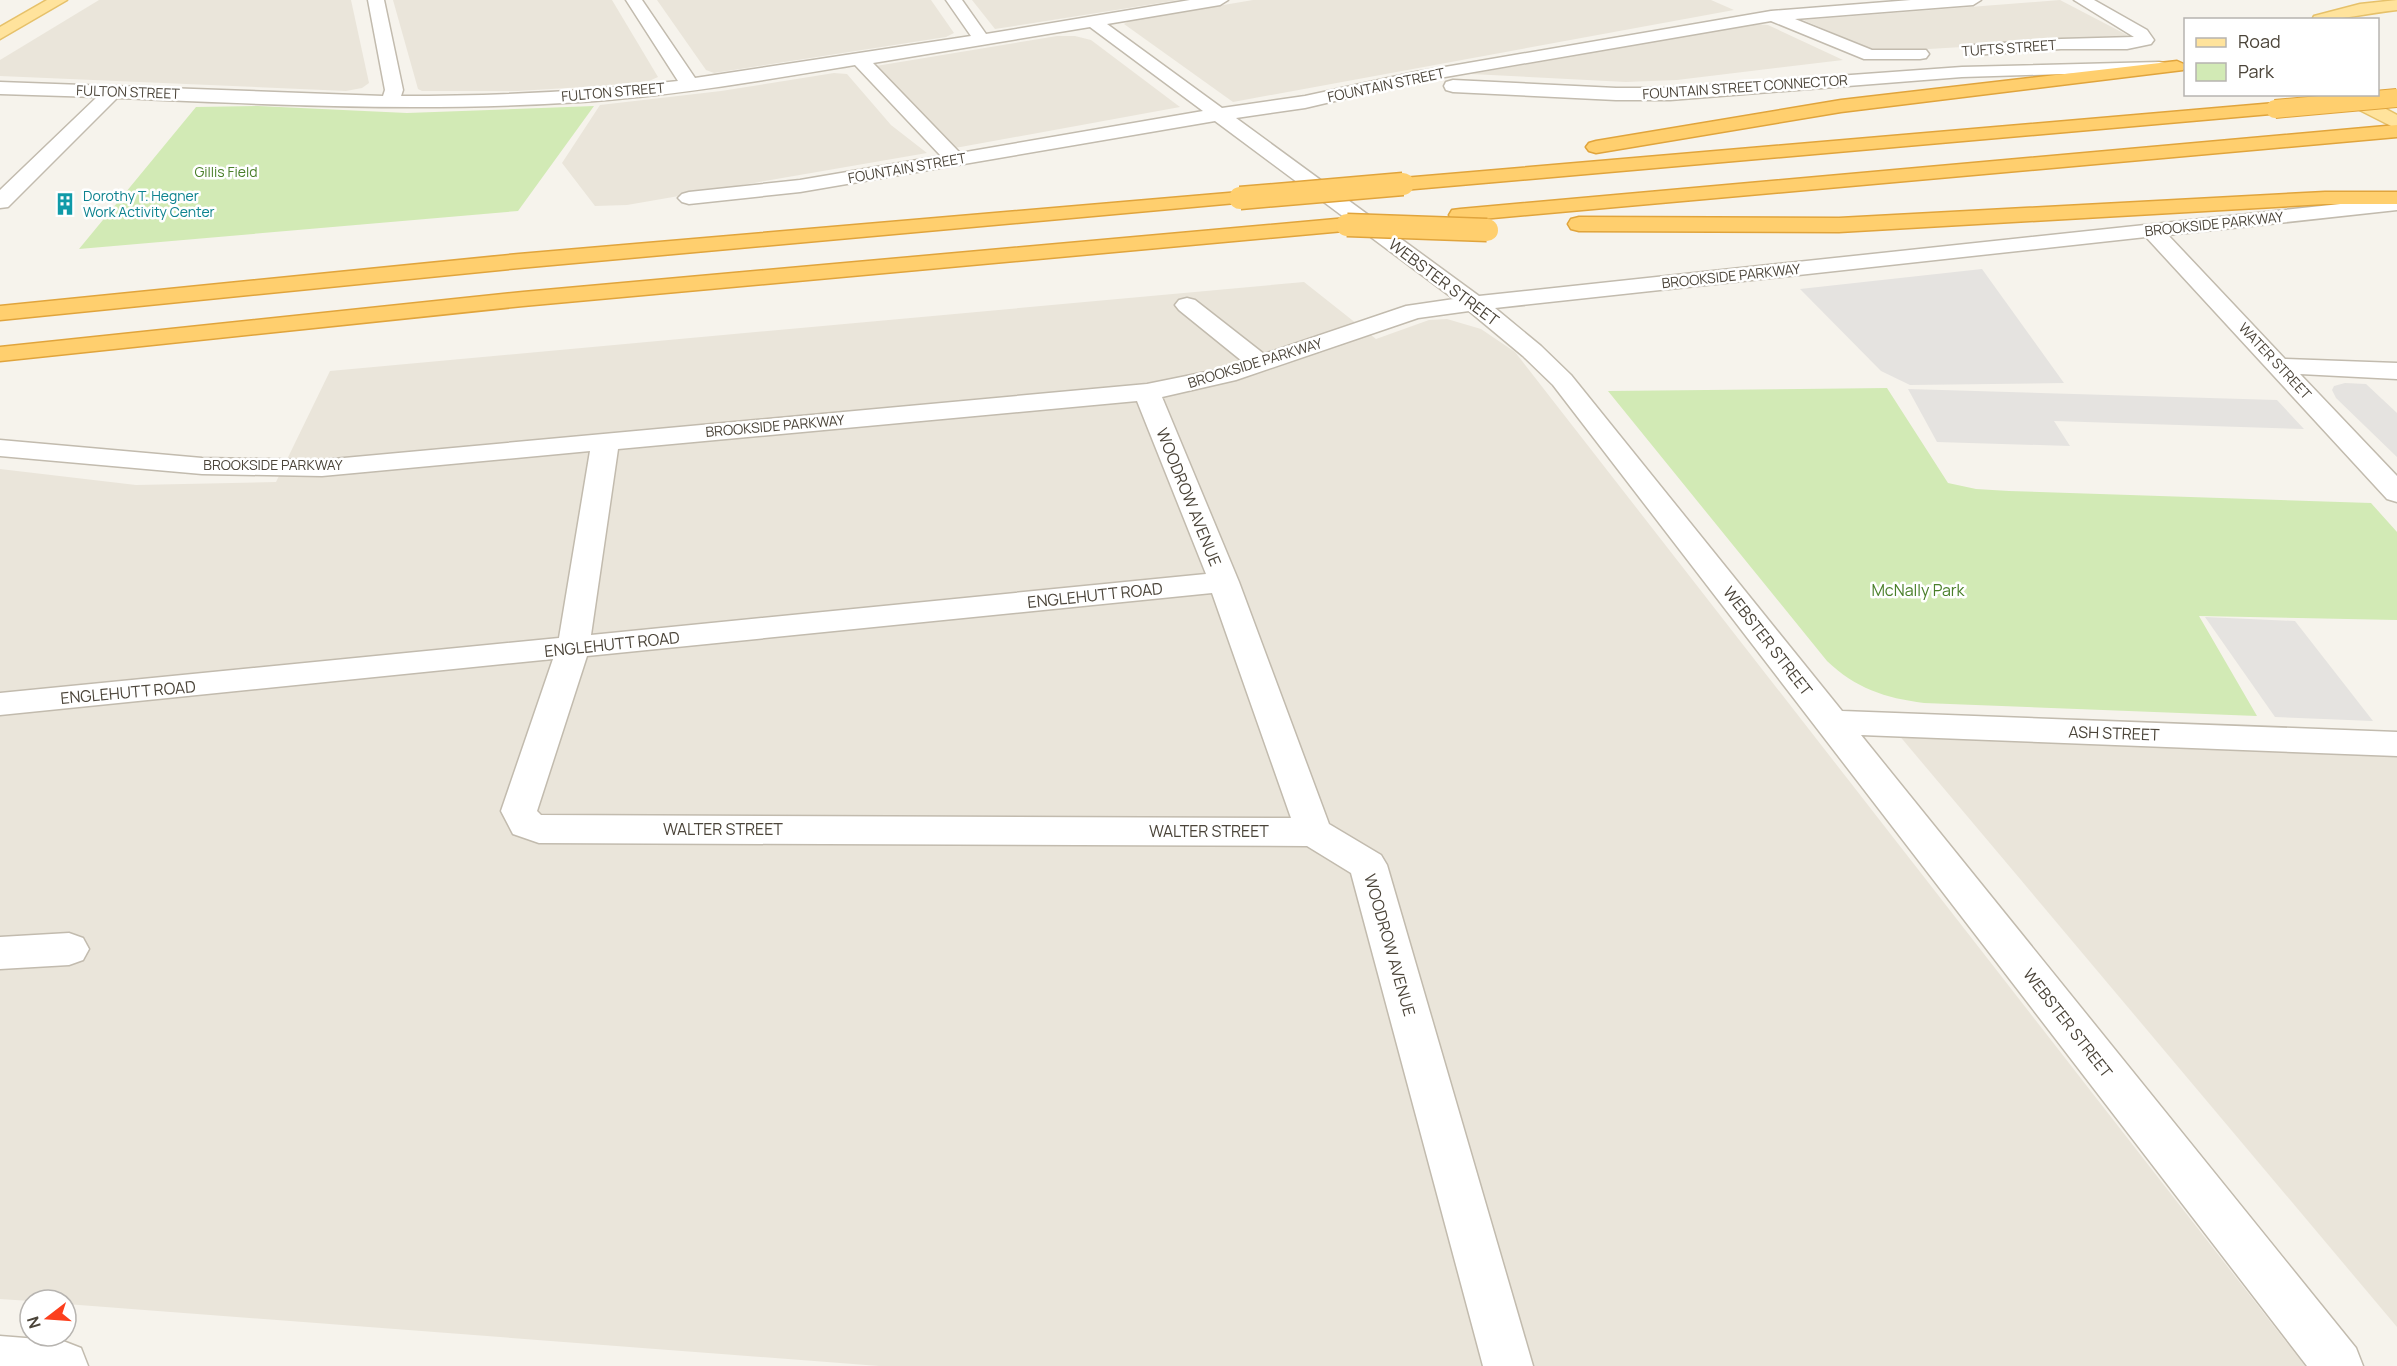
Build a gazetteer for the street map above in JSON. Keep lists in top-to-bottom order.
{
  "streets": {
    "street": [
      "TUFTS STREET",
      "FOUNTAIN STREET",
      "FOUNTAIN STREET CONNECTOR",
      "FULTON STREET",
      "BROOKSIDE PARKWAY",
      "WEBSTER STREET",
      "WATER STREET",
      "WOODROW AVENUE",
      "ENGLEHUTT ROAD",
      "ASH STREET",
      "WALTER STREET"
    ]
  },
  "crossings": [
    ["TUFTS STREET", "FOUNTAIN STREET"],
    ["FOUNTAIN STREET", "FOUNTAIN STREET CONNECTOR"],
    ["FOUNTAIN STREET", "WEBSTER STREET"],
    ["FULTON STREET", "WEBSTER STREET"],
    ["BROOKSIDE PARKWAY", "WEBSTER STREET"],
    ["BROOKSIDE PARKWAY", "WATER STREET"],
    ["BROOKSIDE PARKWAY", "WOODROW AVENUE"],
    ["BROOKSIDE PARKWAY", "WALTER STREET"],
    ["WEBSTER STREET", "ASH STREET"],
    ["WOODROW AVENUE", "ENGLEHUTT ROAD"],
    ["WOODROW AVENUE", "WALTER STREET"],
    ["ENGLEHUTT ROAD", "WALTER STREET"]
  ],
  "parks": ["Gillis Field", "McNally Park"],
  "places": {
    "building": ["Dorothy T. Hegner Work Activity Center"]
  },
  "legend": ["Road", "Park"],
  "north": "left"
}
